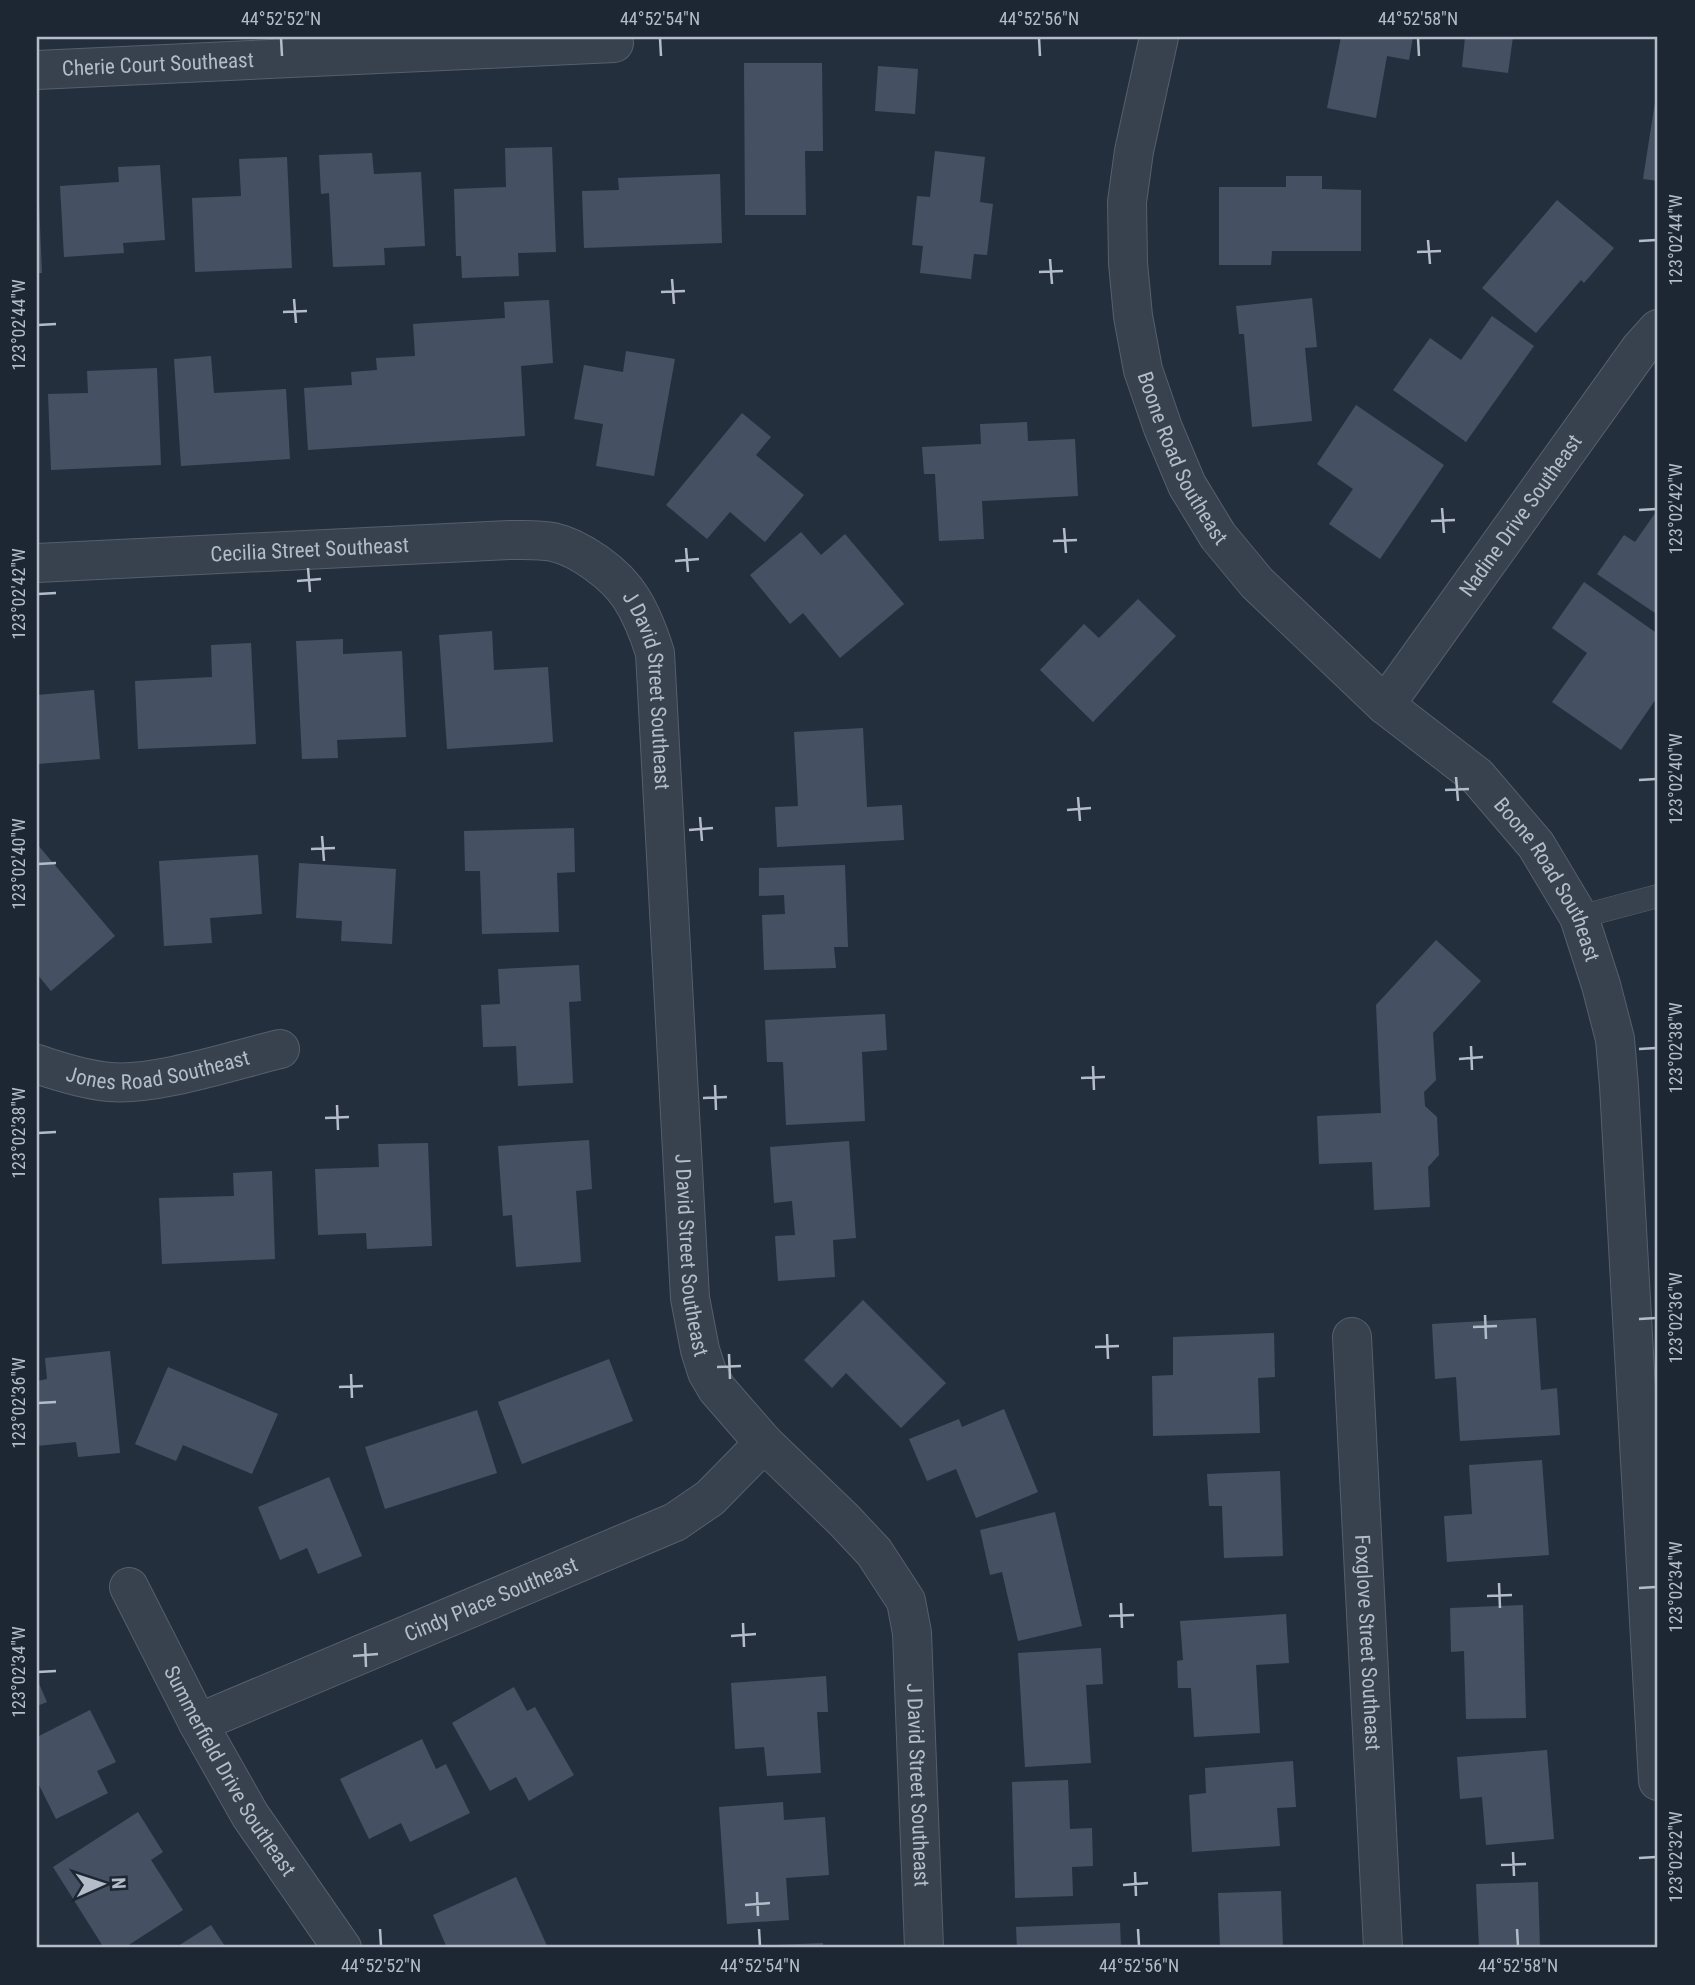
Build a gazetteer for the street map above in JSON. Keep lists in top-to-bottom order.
{
  "streets": {
    "street": [
      "Cherie Court Southeast",
      "Boone Road Southeast",
      "Nadine Drive Southeast",
      "Cecilia Street Southeast",
      "J David Street Southeast",
      "Jones Road Southeast",
      "Cindy Place Southeast",
      "Foxglove Street Southeast",
      "Summerfield Drive Southeast"
    ]
  },
  "crossings": [
    ["Boone Road Southeast", "Nadine Drive Southeast"],
    ["Cecilia Street Southeast", "J David Street Southeast"],
    ["J David Street Southeast", "Cindy Place Southeast"],
    ["Cindy Place Southeast", "Summerfield Drive Southeast"]
  ],
  "north": "right",
  "coordinates": [
    "44°52'52\"N",
    "44°52'54\"N",
    "44°52'56\"N",
    "44°52'58\"N",
    "123°02'44\"W",
    "123°02'42\"W",
    "123°02'40\"W",
    "123°02'38\"W",
    "123°02'36\"W",
    "123°02'34\"W",
    "123°02'32\"W"
  ]
}
